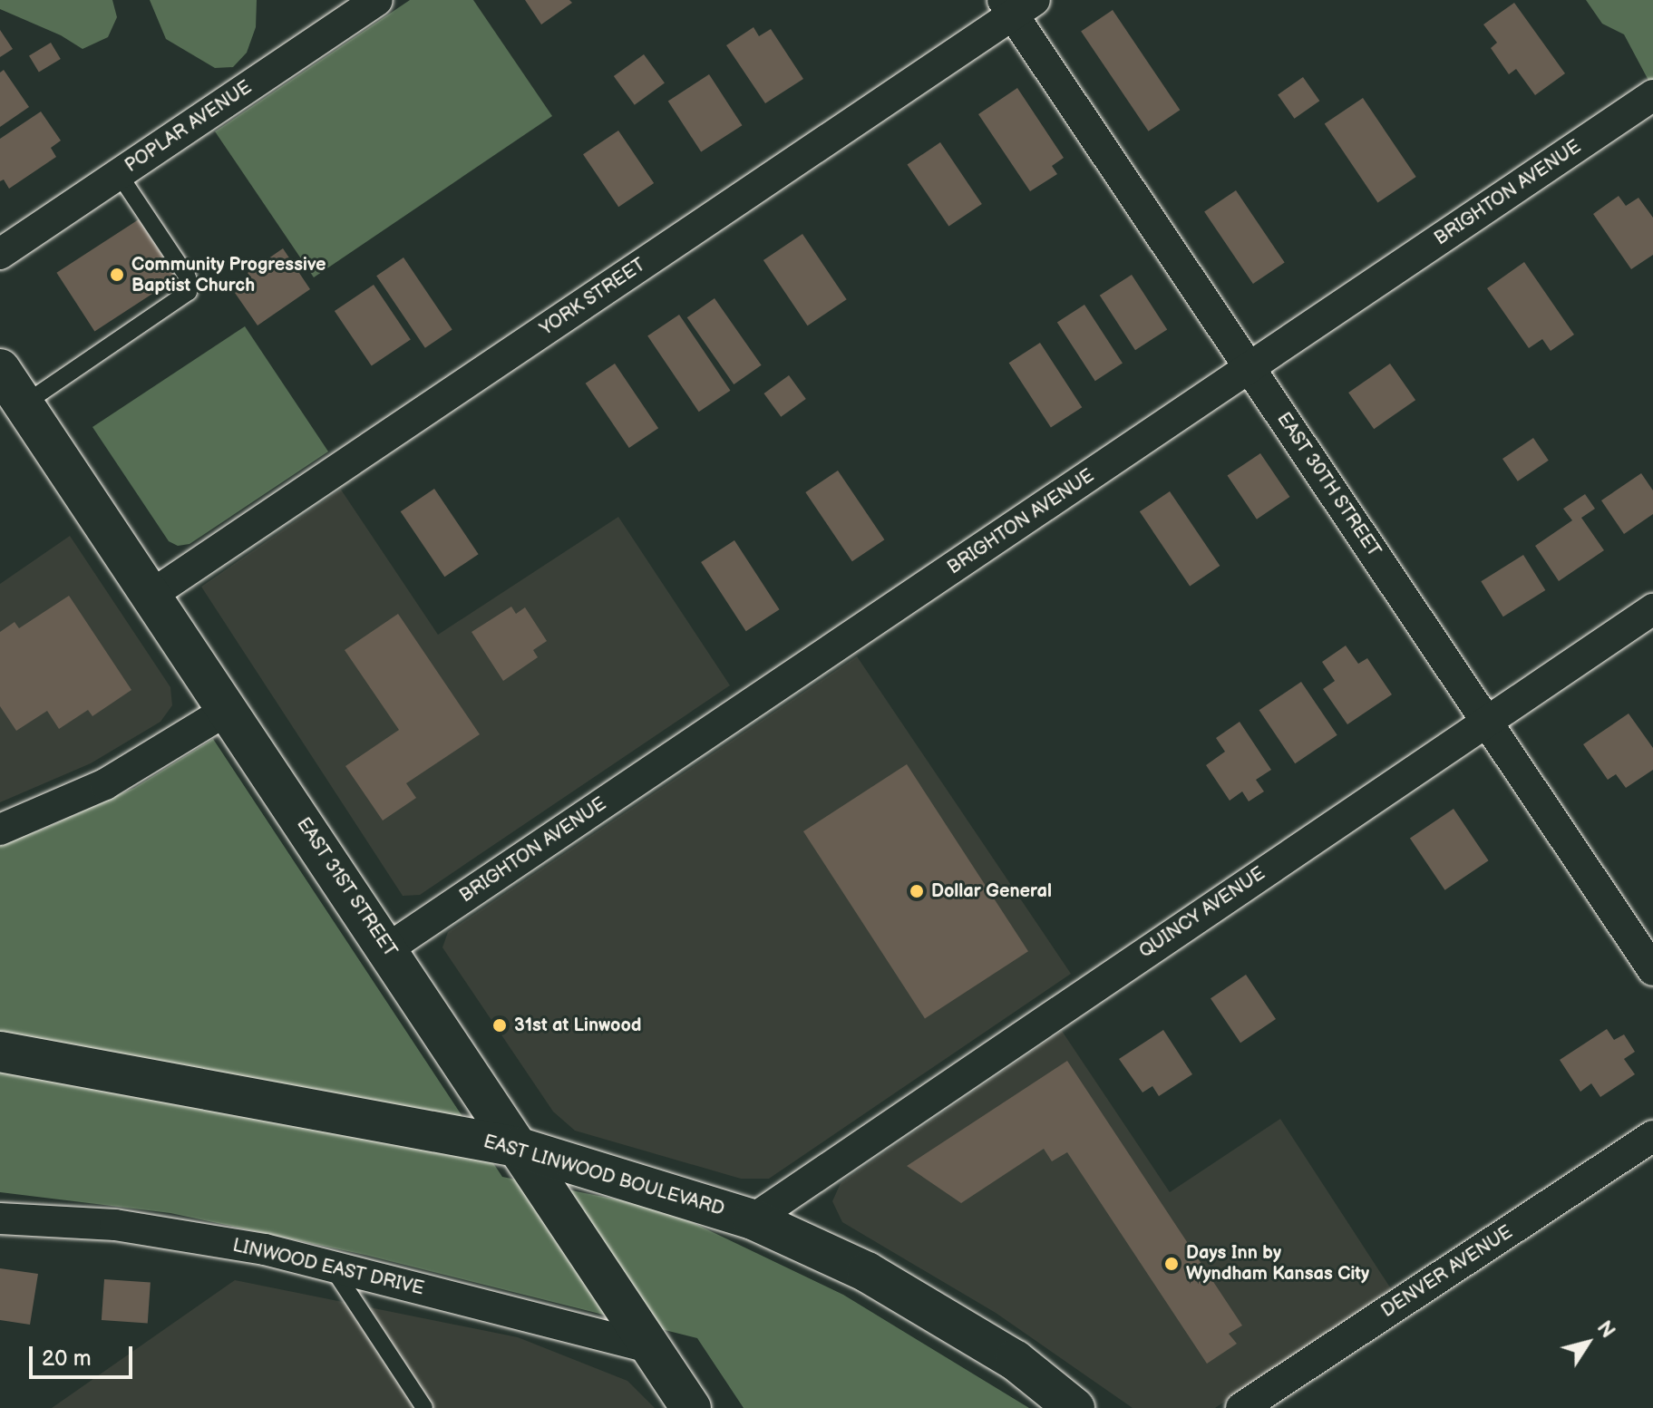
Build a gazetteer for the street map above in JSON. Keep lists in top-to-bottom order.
{
  "streets": {
    "main road": ["EAST 31ST STREET", "EAST LINWOOD BOULEVARD"],
    "street": [
      "POPLAR AVENUE",
      "BRIGHTON AVENUE",
      "YORK STREET",
      "EAST 30TH STREET",
      "QUINCY AVENUE",
      "LINWOOD EAST DRIVE",
      "DENVER AVENUE"
    ]
  },
  "crossings": [
    ["BRIGHTON AVENUE", "EAST 30TH STREET"],
    ["BRIGHTON AVENUE", "EAST 31ST STREET"],
    ["YORK STREET", "EAST 30TH STREET"],
    ["YORK STREET", "EAST 31ST STREET"],
    ["EAST 30TH STREET", "QUINCY AVENUE"],
    ["EAST 31ST STREET", "EAST LINWOOD BOULEVARD"],
    ["EAST 31ST STREET", "LINWOOD EAST DRIVE"],
    ["QUINCY AVENUE", "EAST LINWOOD BOULEVARD"]
  ],
  "places": [
    "Community Progressive Baptist Church",
    "Dollar General",
    "31st at Linwood",
    "Days Inn by Wyndham Kansas City"
  ],
  "scale_bar": "20 m",
  "north": "top right"
}
